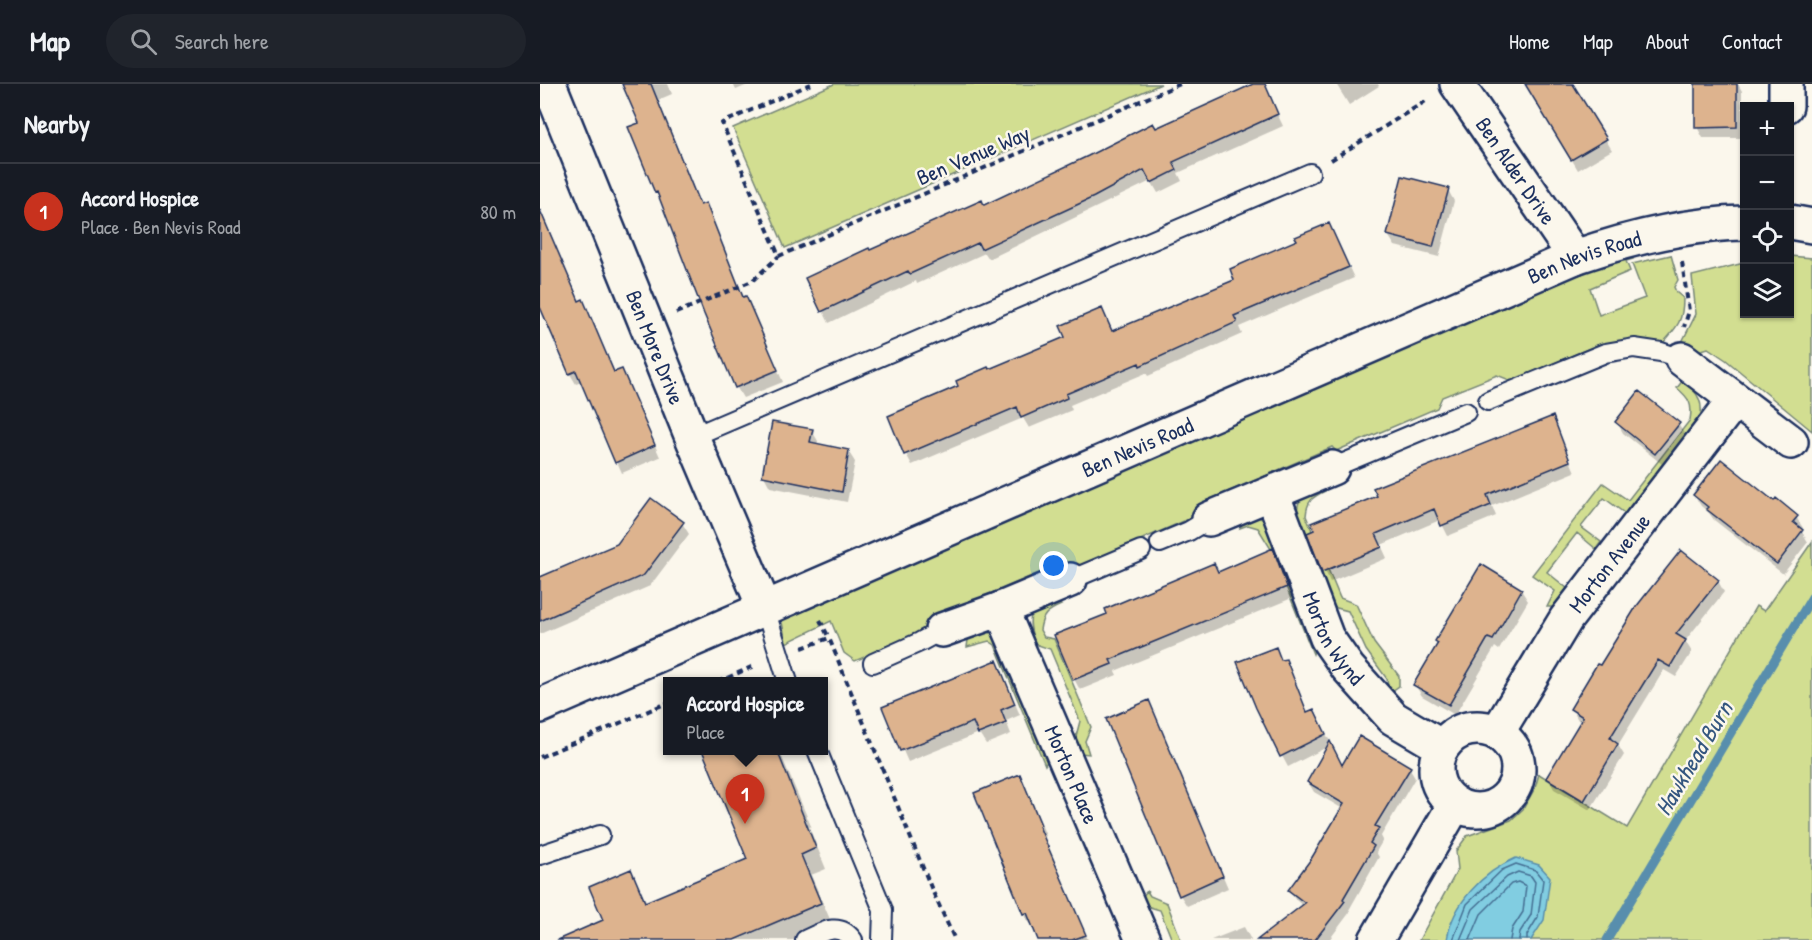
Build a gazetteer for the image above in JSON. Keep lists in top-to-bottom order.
{
  "streets": {
    "street": [
      "Ben Alder Drive",
      "Ben Nevis Road",
      "Ben More Drive",
      "Morton Avenue",
      "Morton Wynd",
      "Morton Place"
    ],
    "path": ["Ben Venue Way"]
  },
  "crossings": [
    ["Ben Venue Way", "Ben More Drive"],
    ["Ben Alder Drive", "Ben Nevis Road"],
    ["Ben Nevis Road", "Ben More Drive"],
    ["Morton Avenue", "Morton Wynd"]
  ],
  "water": ["Hawkhead Burn"],
  "page": {
    "header": "Map",
    "search": "Search here",
    "nav": [
      "Home",
      "Map",
      "About",
      "Contact"
    ],
    "heading": "Nearby",
    "map_buttons": ["+", "−"],
    "list": [
      {
        "mark": "1",
        "name": "Accord Hospice",
        "note": "Place · Ben Nevis Road",
        "value": "80 m"
      }
    ],
    "popup": ["Accord Hospice", "Place"],
    "pins": "1"
  }
}
